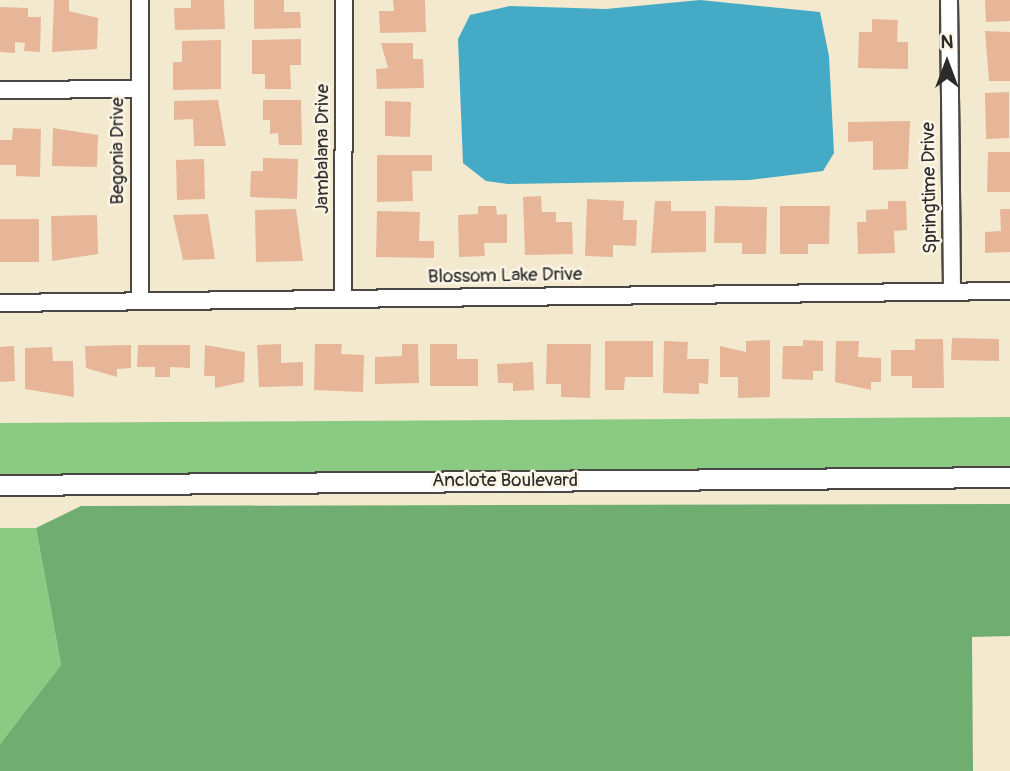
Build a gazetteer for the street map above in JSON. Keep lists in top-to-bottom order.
{
  "streets": {
    "street": [
      "Jambalana Drive",
      "Begonia Drive",
      "Springtime Drive",
      "Blossom Lake Drive",
      "Anclote Boulevard"
    ]
  },
  "crossings": [
    ["Jambalana Drive", "Blossom Lake Drive"],
    ["Begonia Drive", "Blossom Lake Drive"],
    ["Springtime Drive", "Blossom Lake Drive"]
  ],
  "north": "top"
}
